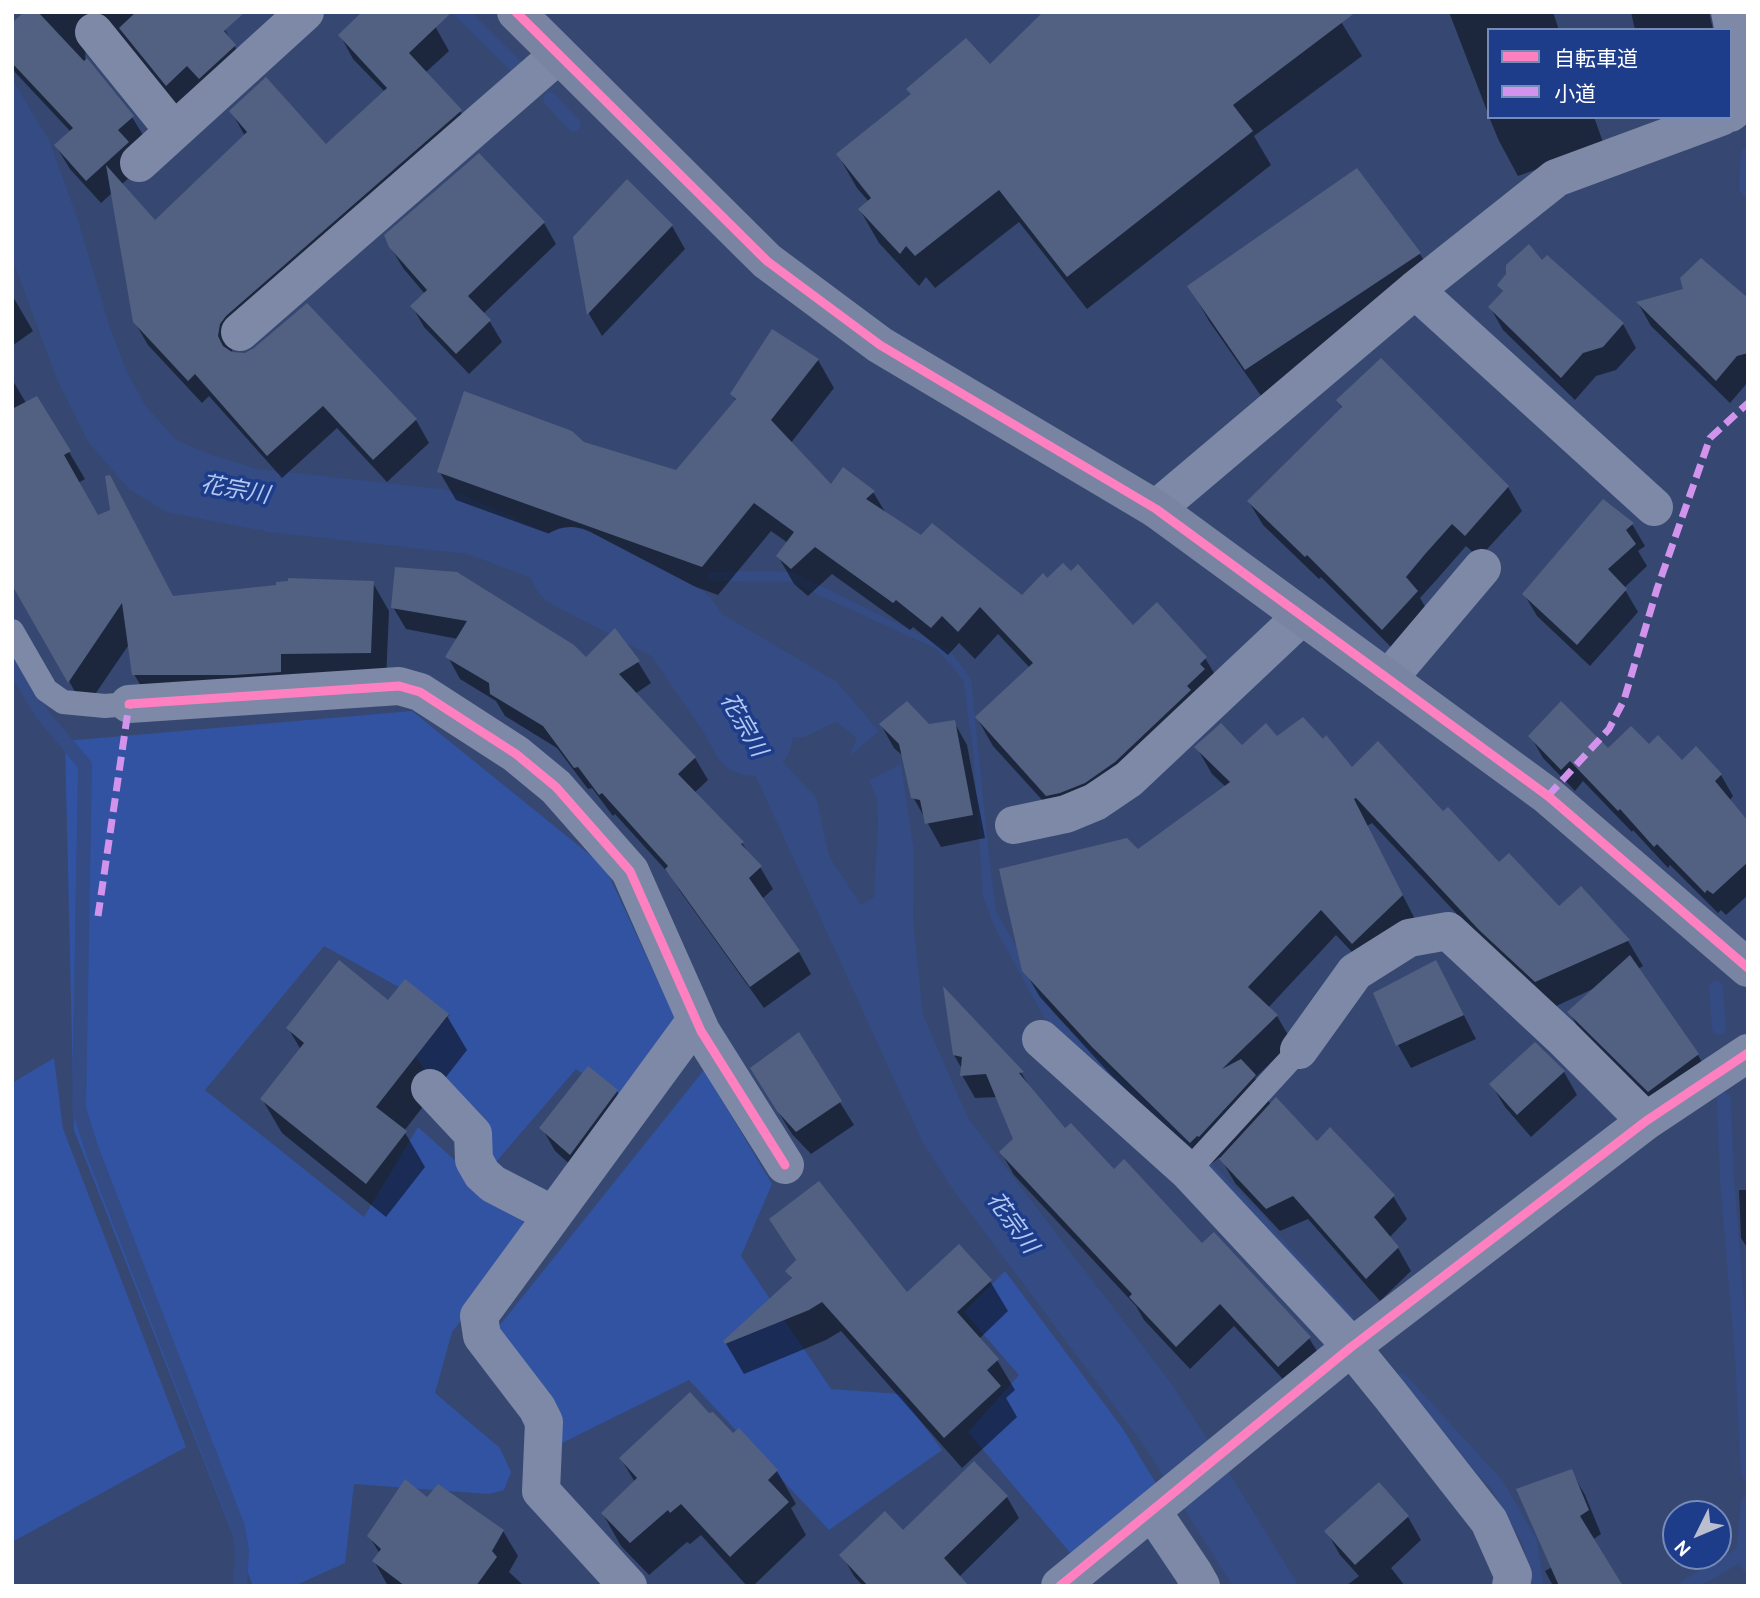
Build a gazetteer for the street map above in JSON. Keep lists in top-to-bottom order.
{
  "water": ["花宗川"],
  "legend": ["自転車道", "小道"],
  "north": "bottom left"
}
